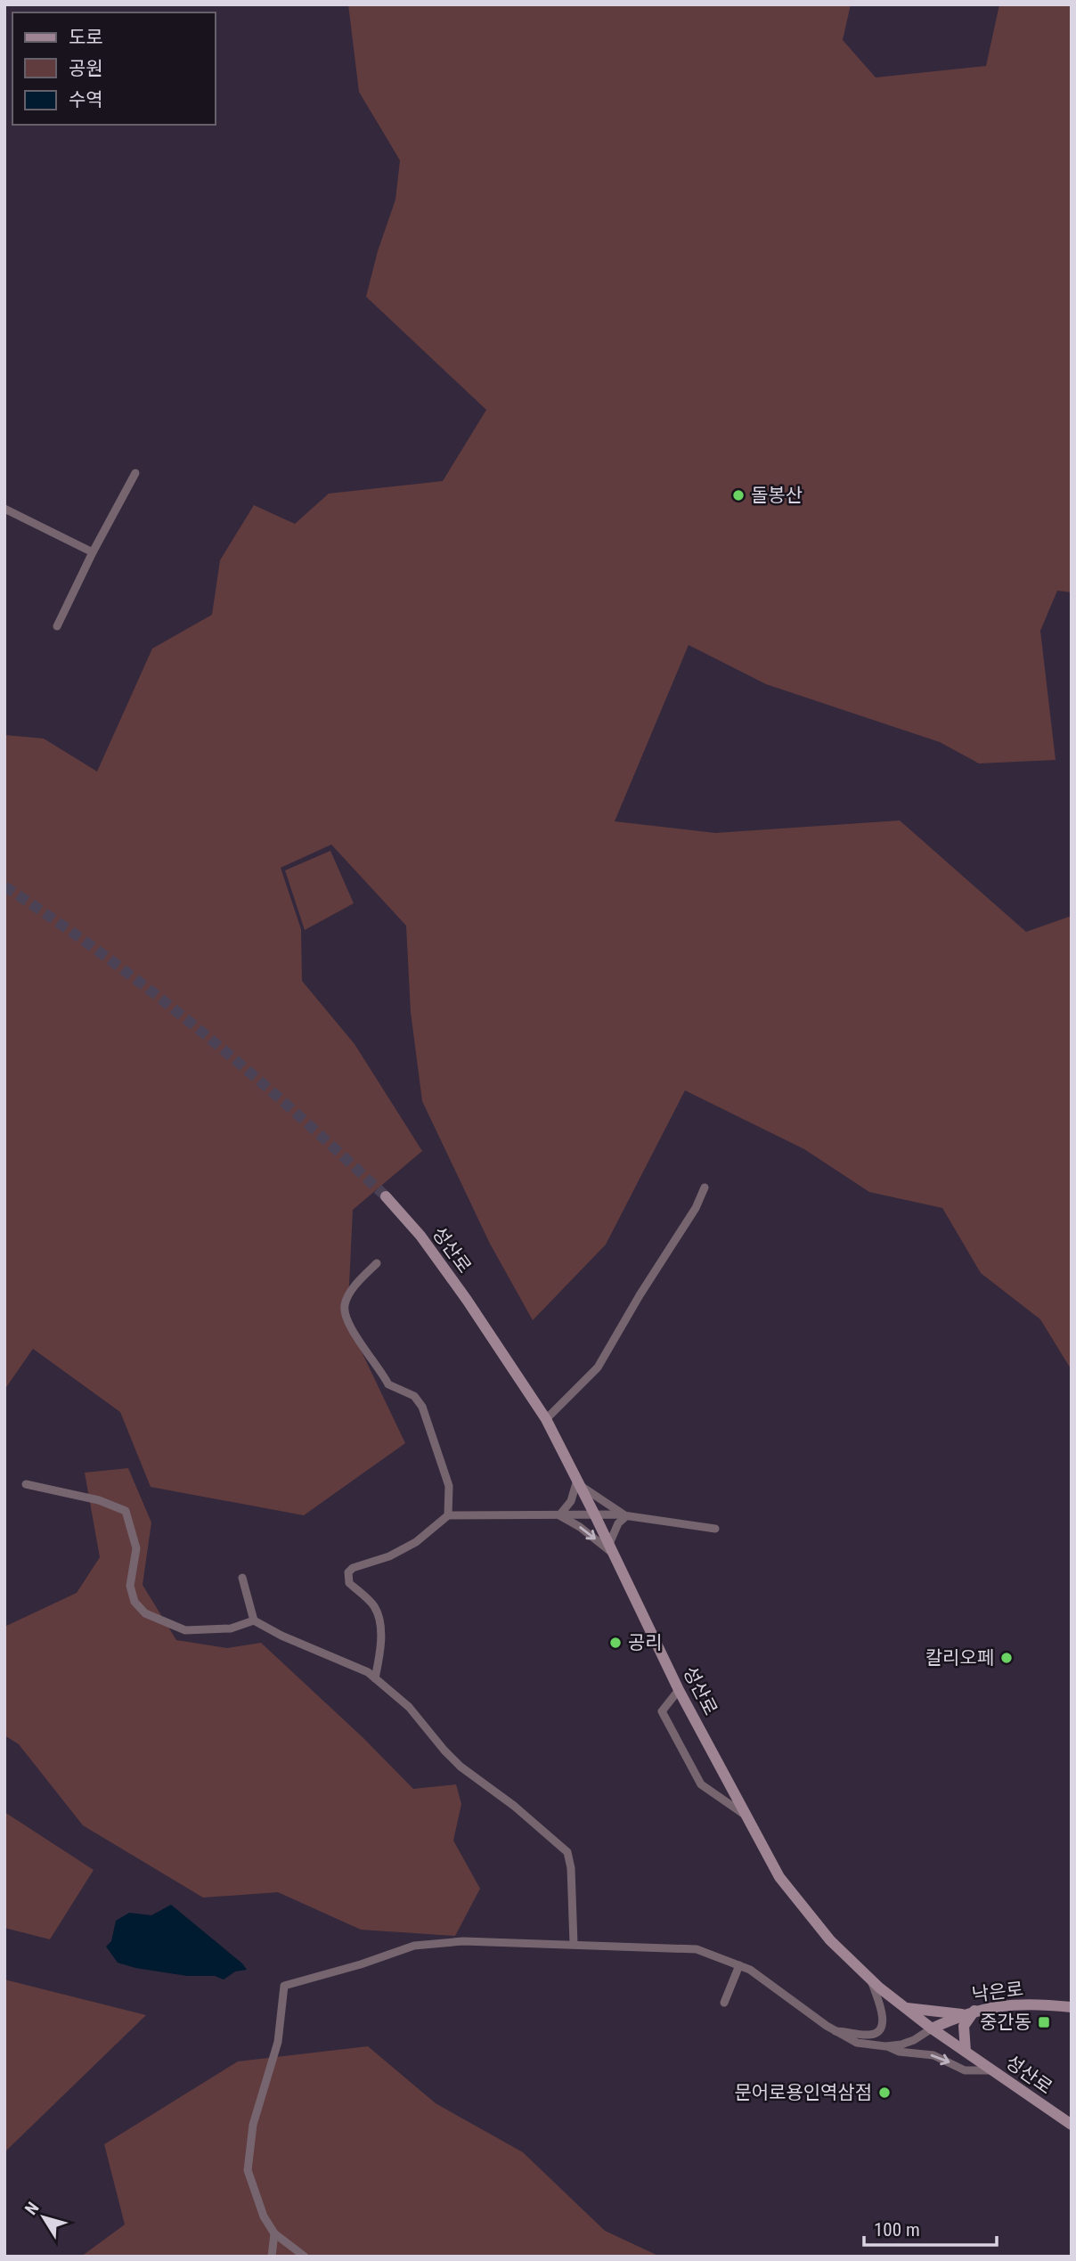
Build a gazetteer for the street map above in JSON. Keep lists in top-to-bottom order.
{
  "streets": {
    "main road": ["성산로", "낙은로"]
  },
  "crossings": [
    ["성산로", "낙은로"]
  ],
  "places": {
    "other": [
      "돌봉산",
      "공리",
      "칼리오페",
      "문어로용인역삼점"
    ],
    "transit": ["중간동"]
  },
  "legend": ["도로", "공원", "수역"],
  "scale_bar": "100 m",
  "north": "top left"
}
